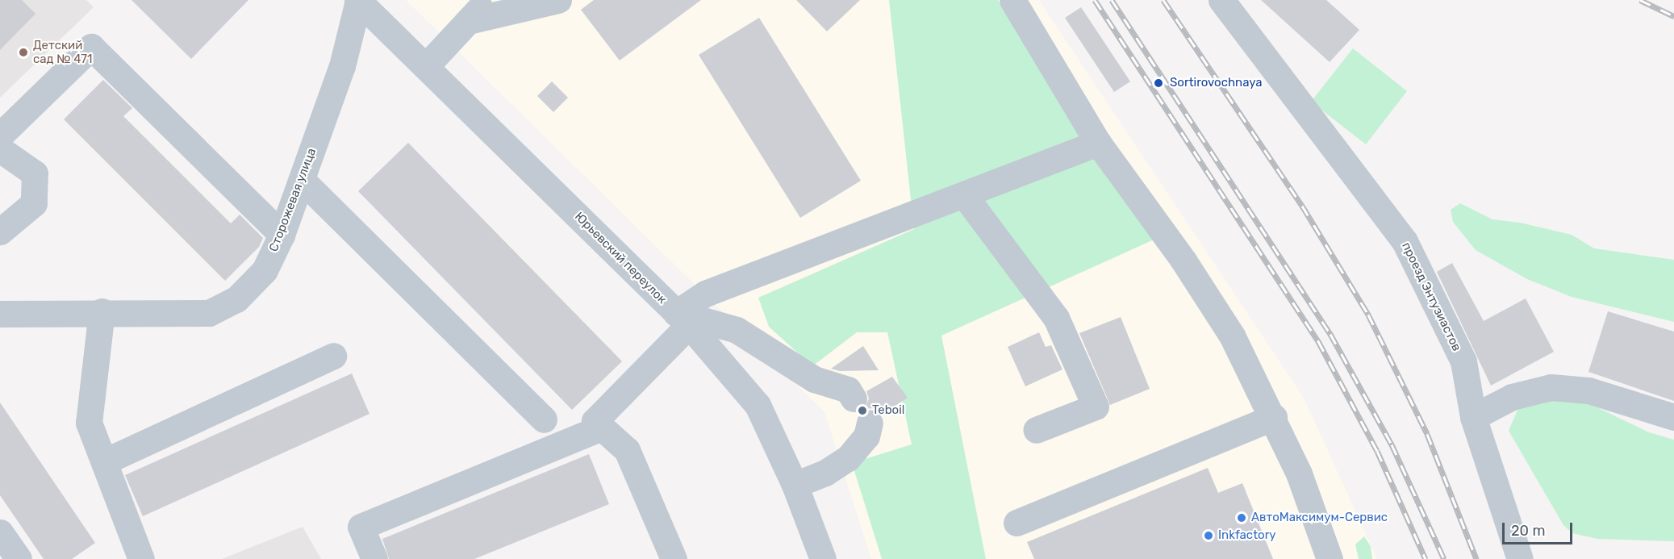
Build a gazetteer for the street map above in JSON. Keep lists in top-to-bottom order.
{
  "streets": {
    "street": ["Сторожевая улица", "Юрьевский переулок", "проезд Энтузиастов"]
  },
  "crossings": [
    ["Сторожевая улица", "Юрьевский переулок"]
  ],
  "places": [
    "Детский сад № 471",
    "Sortirovochnaya",
    "Teboil",
    "АвтоМаксимум-Сервиc",
    "Inkfactory"
  ],
  "scale_bar": "20 m"
}
